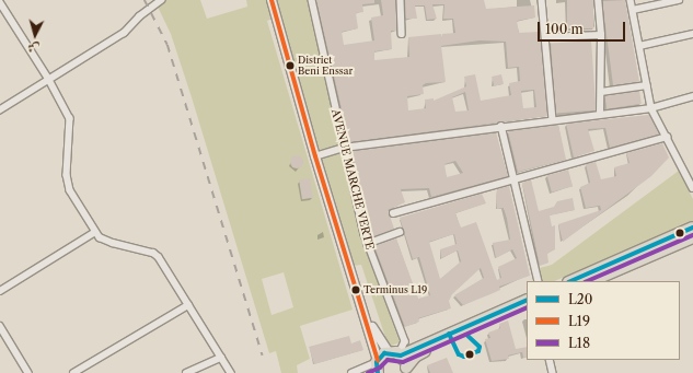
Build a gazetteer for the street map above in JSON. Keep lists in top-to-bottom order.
{
  "streets": {
    "street": ["AVENUE MARCHE VERTE"]
  },
  "places": ["District Beni Enssar", "Terminus L19"],
  "lines": ["transit line L19", "transit line L20", "transit line L18"],
  "legend": ["L20", "L19", "L18"],
  "scale_bar": "100 m",
  "north": "bottom"
}
